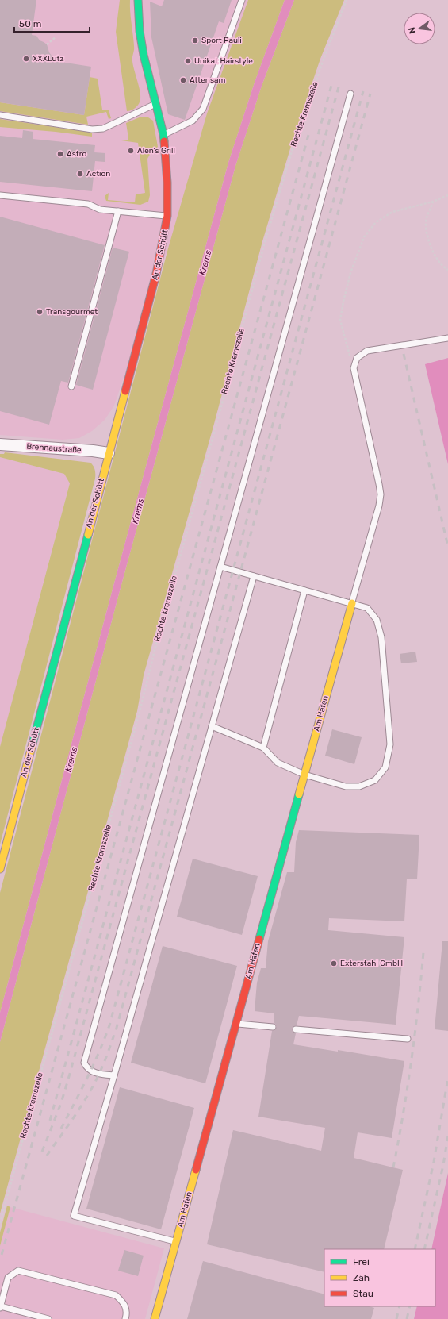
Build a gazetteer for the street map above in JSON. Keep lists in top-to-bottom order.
{
  "streets": {
    "street": ["An der Schütt", "Brennaustraße", "Am Hafen"],
    "path": ["Rechte Kremszeile"]
  },
  "crossings": [
    ["An der Schütt", "Brennaustraße"]
  ],
  "water": ["Krems"],
  "places": [
    "Sport Pauli",
    "XXXLutz",
    "Unikat Hairstyle",
    "Attensam",
    "Alen's Grill",
    "Astro",
    "Action",
    "Transgourmet",
    "Exterstahl GmbH"
  ],
  "legend": ["Frei", "Zäh", "Stau"],
  "scale_bar": "50 m",
  "north": "left"
}
